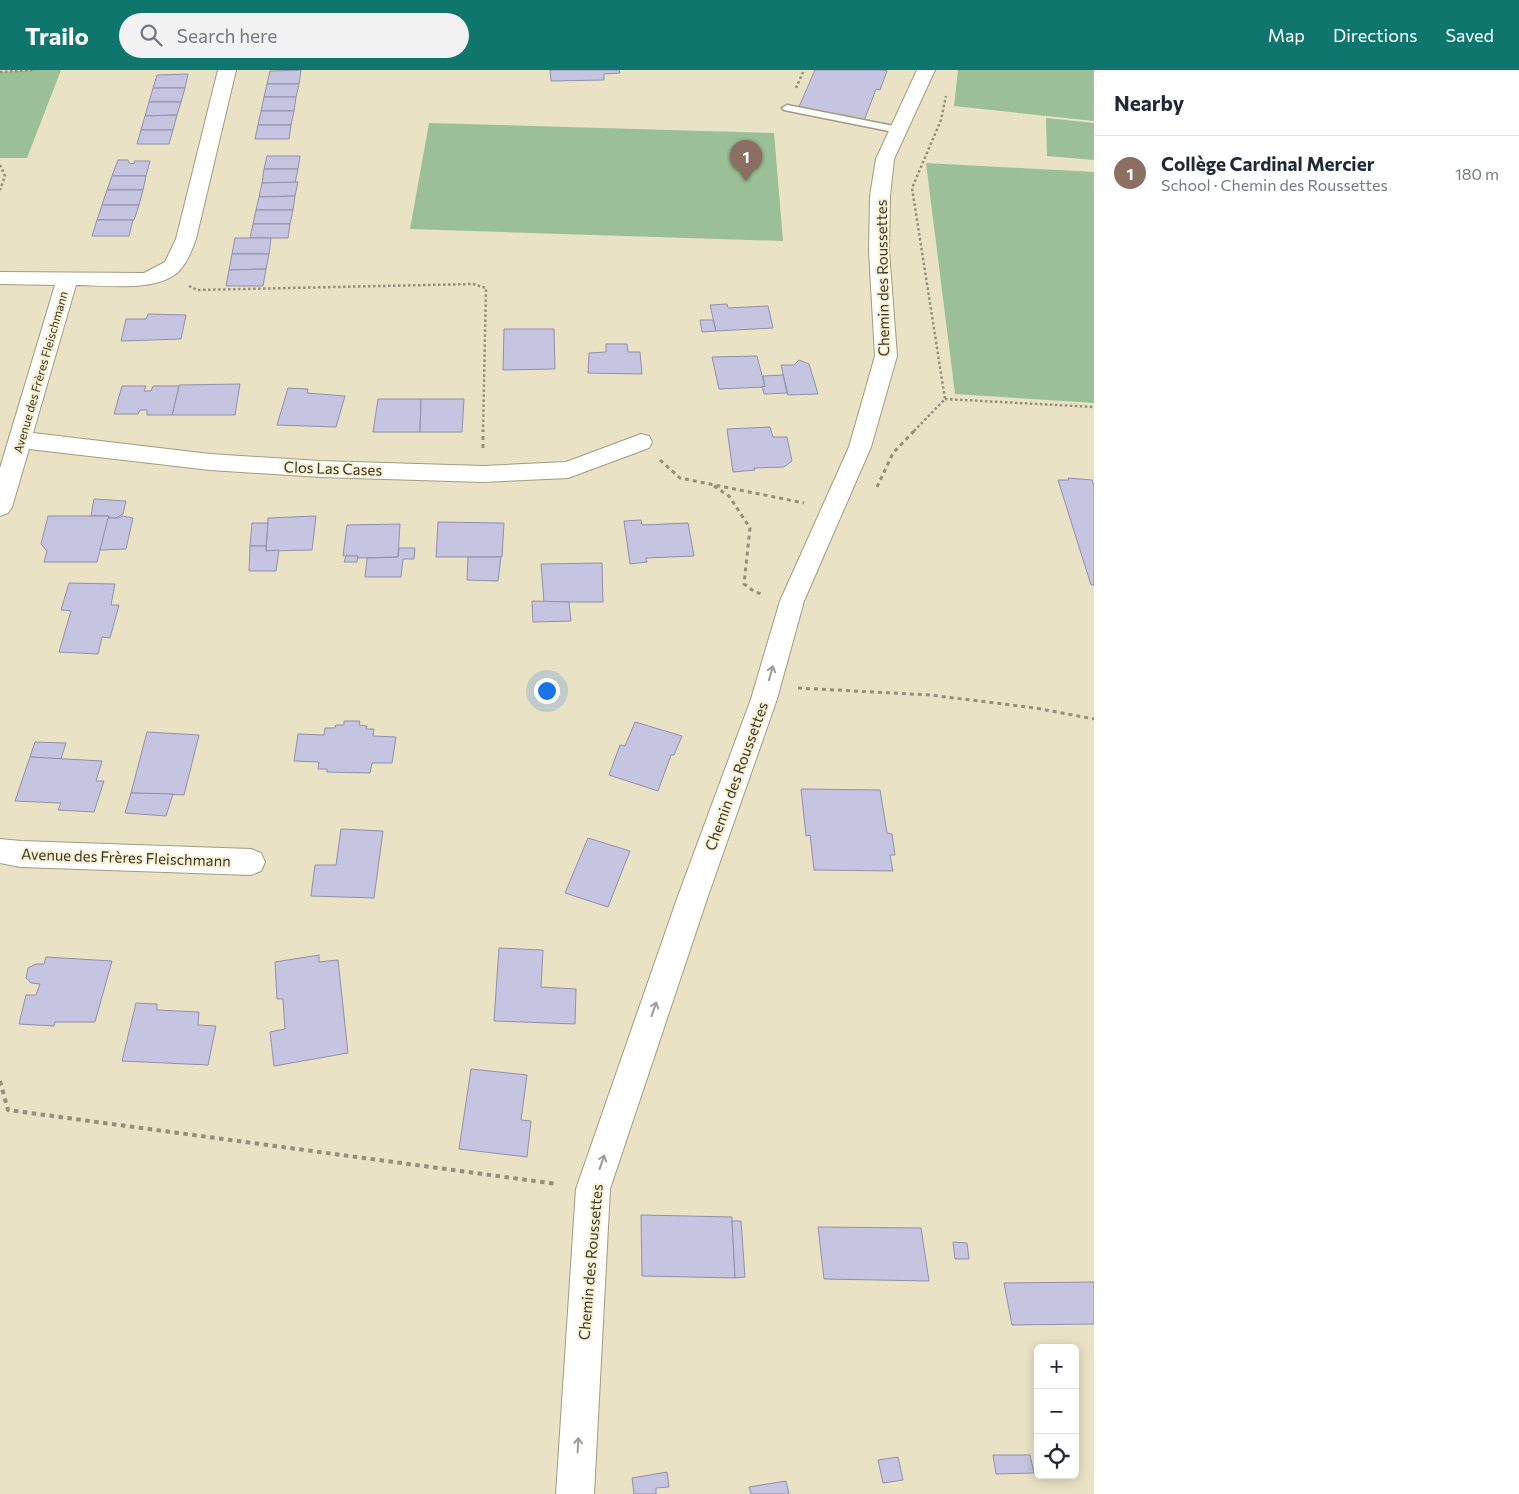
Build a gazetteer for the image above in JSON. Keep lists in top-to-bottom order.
{
  "streets": {
    "street": ["Chemin des Roussettes", "Avenue des Frères Fleischmann", "Clos Las Cases"]
  },
  "crossings": [
    ["Avenue des Frères Fleischmann", "Clos Las Cases"]
  ],
  "one_way": ["Chemin des Roussettes"],
  "page": {
    "header": "Trailo",
    "search": "Search here",
    "nav": ["Map", "Directions", "Saved"],
    "heading": "Nearby",
    "list": [
      {
        "mark": "1",
        "name": "Collège Cardinal Mercier",
        "note": "School · Chemin des Roussettes",
        "value": "180 m"
      }
    ],
    "pins": "1",
    "map_buttons": ["+", "−"]
  }
}
